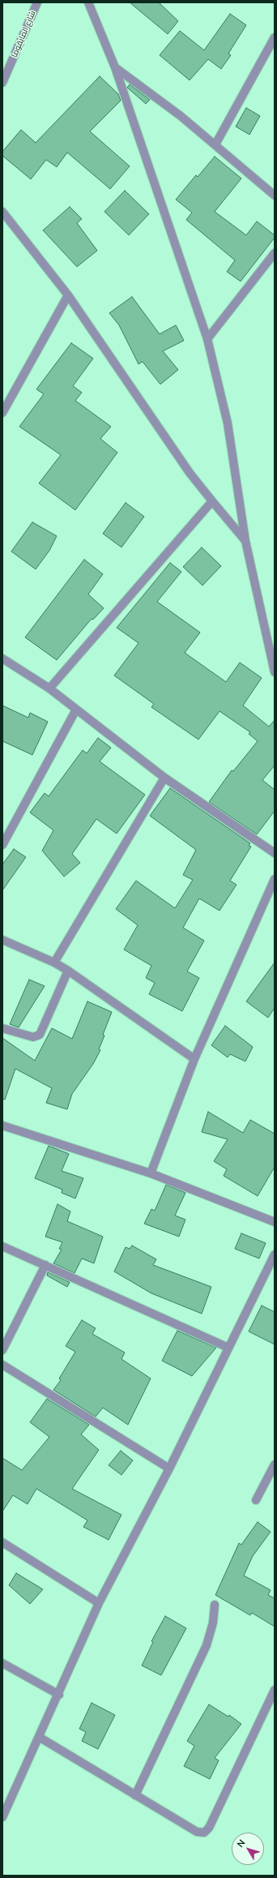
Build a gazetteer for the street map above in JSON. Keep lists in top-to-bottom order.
{
  "streets": {
    "street": ["شارع المايقوما"]
  },
  "north": "top left"
}
